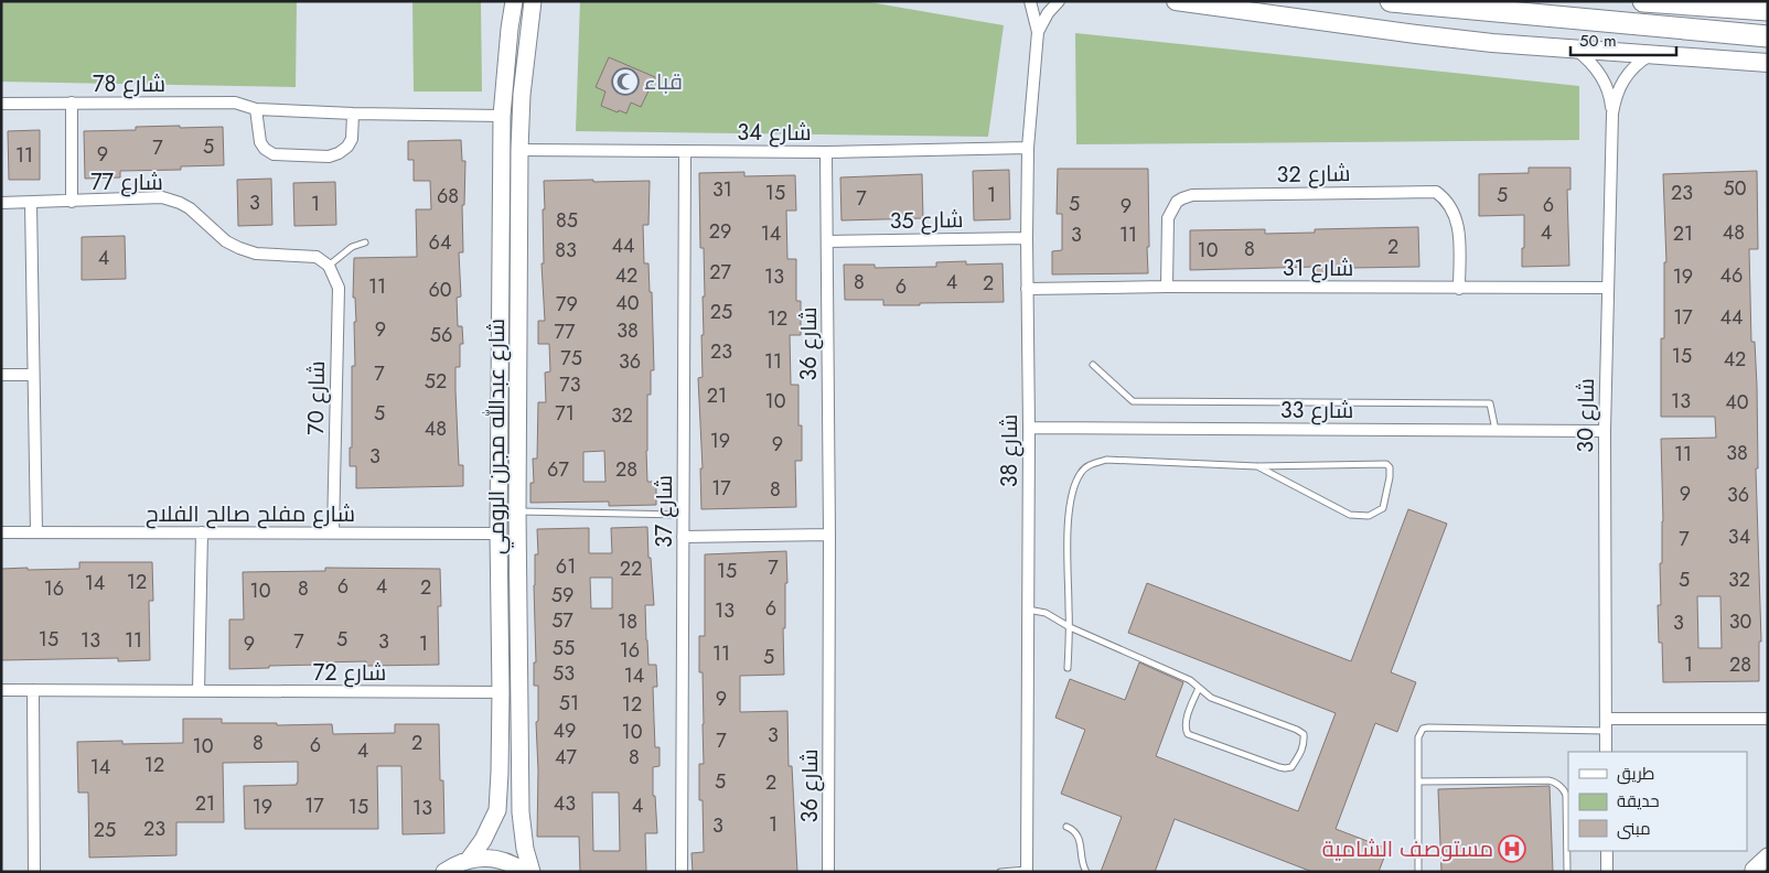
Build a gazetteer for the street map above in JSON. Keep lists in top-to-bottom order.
{
  "streets": {
    "main road": ["شارع عبدالله مجرن الرومي"],
    "street": [
      "شارع 78",
      "شارع 34",
      "شارع 32",
      "شارع 77",
      "شارع 35",
      "شارع 31",
      "شارع 36",
      "شارع 70",
      "شارع 33",
      "شارع 30",
      "شارع 38",
      "شارع 37",
      "شارع مفلح صالح الفلاح",
      "شارع 72"
    ]
  },
  "crossings": [
    ["شارع 78", "شارع 77"],
    ["شارع 78", "شارع عبدالله مجرن الرومي"],
    ["شارع 34", "شارع 36"],
    ["شارع 34", "شارع عبدالله مجرن الرومي"],
    ["شارع 34", "شارع 38"],
    ["شارع 34", "شارع 37"],
    ["شارع 32", "شارع 31"],
    ["شارع 77", "شارع 70"],
    ["شارع 35", "شارع 36"],
    ["شارع 35", "شارع 38"],
    ["شارع 31", "شارع 30"],
    ["شارع 31", "شارع 38"],
    ["شارع 70", "شارع مفلح صالح الفلاح"],
    ["شارع 33", "شارع 30"],
    ["شارع 33", "شارع 38"],
    ["شارع عبدالله مجرن الرومي", "شارع مفلح صالح الفلاح"],
    ["شارع عبدالله مجرن الرومي", "شارع 72"]
  ],
  "places": {
    "mosque": ["قباء"],
    "hospital": ["مستوصف الشامية"]
  },
  "house_numbers": [
    "5",
    "7",
    "9",
    "11",
    "50",
    "31",
    "15",
    "23",
    "1",
    "5",
    "68",
    "7",
    "3",
    "1",
    "5",
    "6",
    "9",
    "85",
    "29",
    "4",
    "48",
    "14",
    "21",
    "3",
    "11",
    "64",
    "44",
    "2",
    "8",
    "83",
    "10",
    "4",
    "27",
    "42",
    "46",
    "13",
    "19",
    "8",
    "4",
    "2",
    "11",
    "6",
    "60",
    "40",
    "79",
    "25",
    "17",
    "44",
    "12",
    "9",
    "38",
    "77",
    "56",
    "23",
    "15",
    "75",
    "42",
    "36",
    "11",
    "7",
    "52",
    "73",
    "21",
    "10",
    "13",
    "40",
    "5",
    "71",
    "32",
    "48",
    "19",
    "9",
    "38",
    "11",
    "3",
    "67",
    "28",
    "17",
    "8",
    "9",
    "36",
    "34",
    "7",
    "61",
    "7",
    "22",
    "15",
    "5",
    "32",
    "12",
    "14",
    "6",
    "4",
    "2",
    "16",
    "8",
    "10",
    "59",
    "6",
    "13",
    "57",
    "18",
    "30",
    "3",
    "15",
    "5",
    "13",
    "11",
    "7",
    "3",
    "9",
    "1",
    "55",
    "16",
    "11",
    "5",
    "1",
    "28",
    "53",
    "14",
    "9",
    "51",
    "12",
    "49",
    "10",
    "3",
    "7",
    "8",
    "2",
    "6",
    "10",
    "4",
    "47",
    "8",
    "12",
    "14",
    "5",
    "2",
    "21",
    "43",
    "17",
    "4",
    "19",
    "15",
    "13",
    "1",
    "3",
    "23",
    "25"
  ],
  "legend": ["طريق", "حديقة", "مبنى"],
  "scale_bar": "50 m"
}
